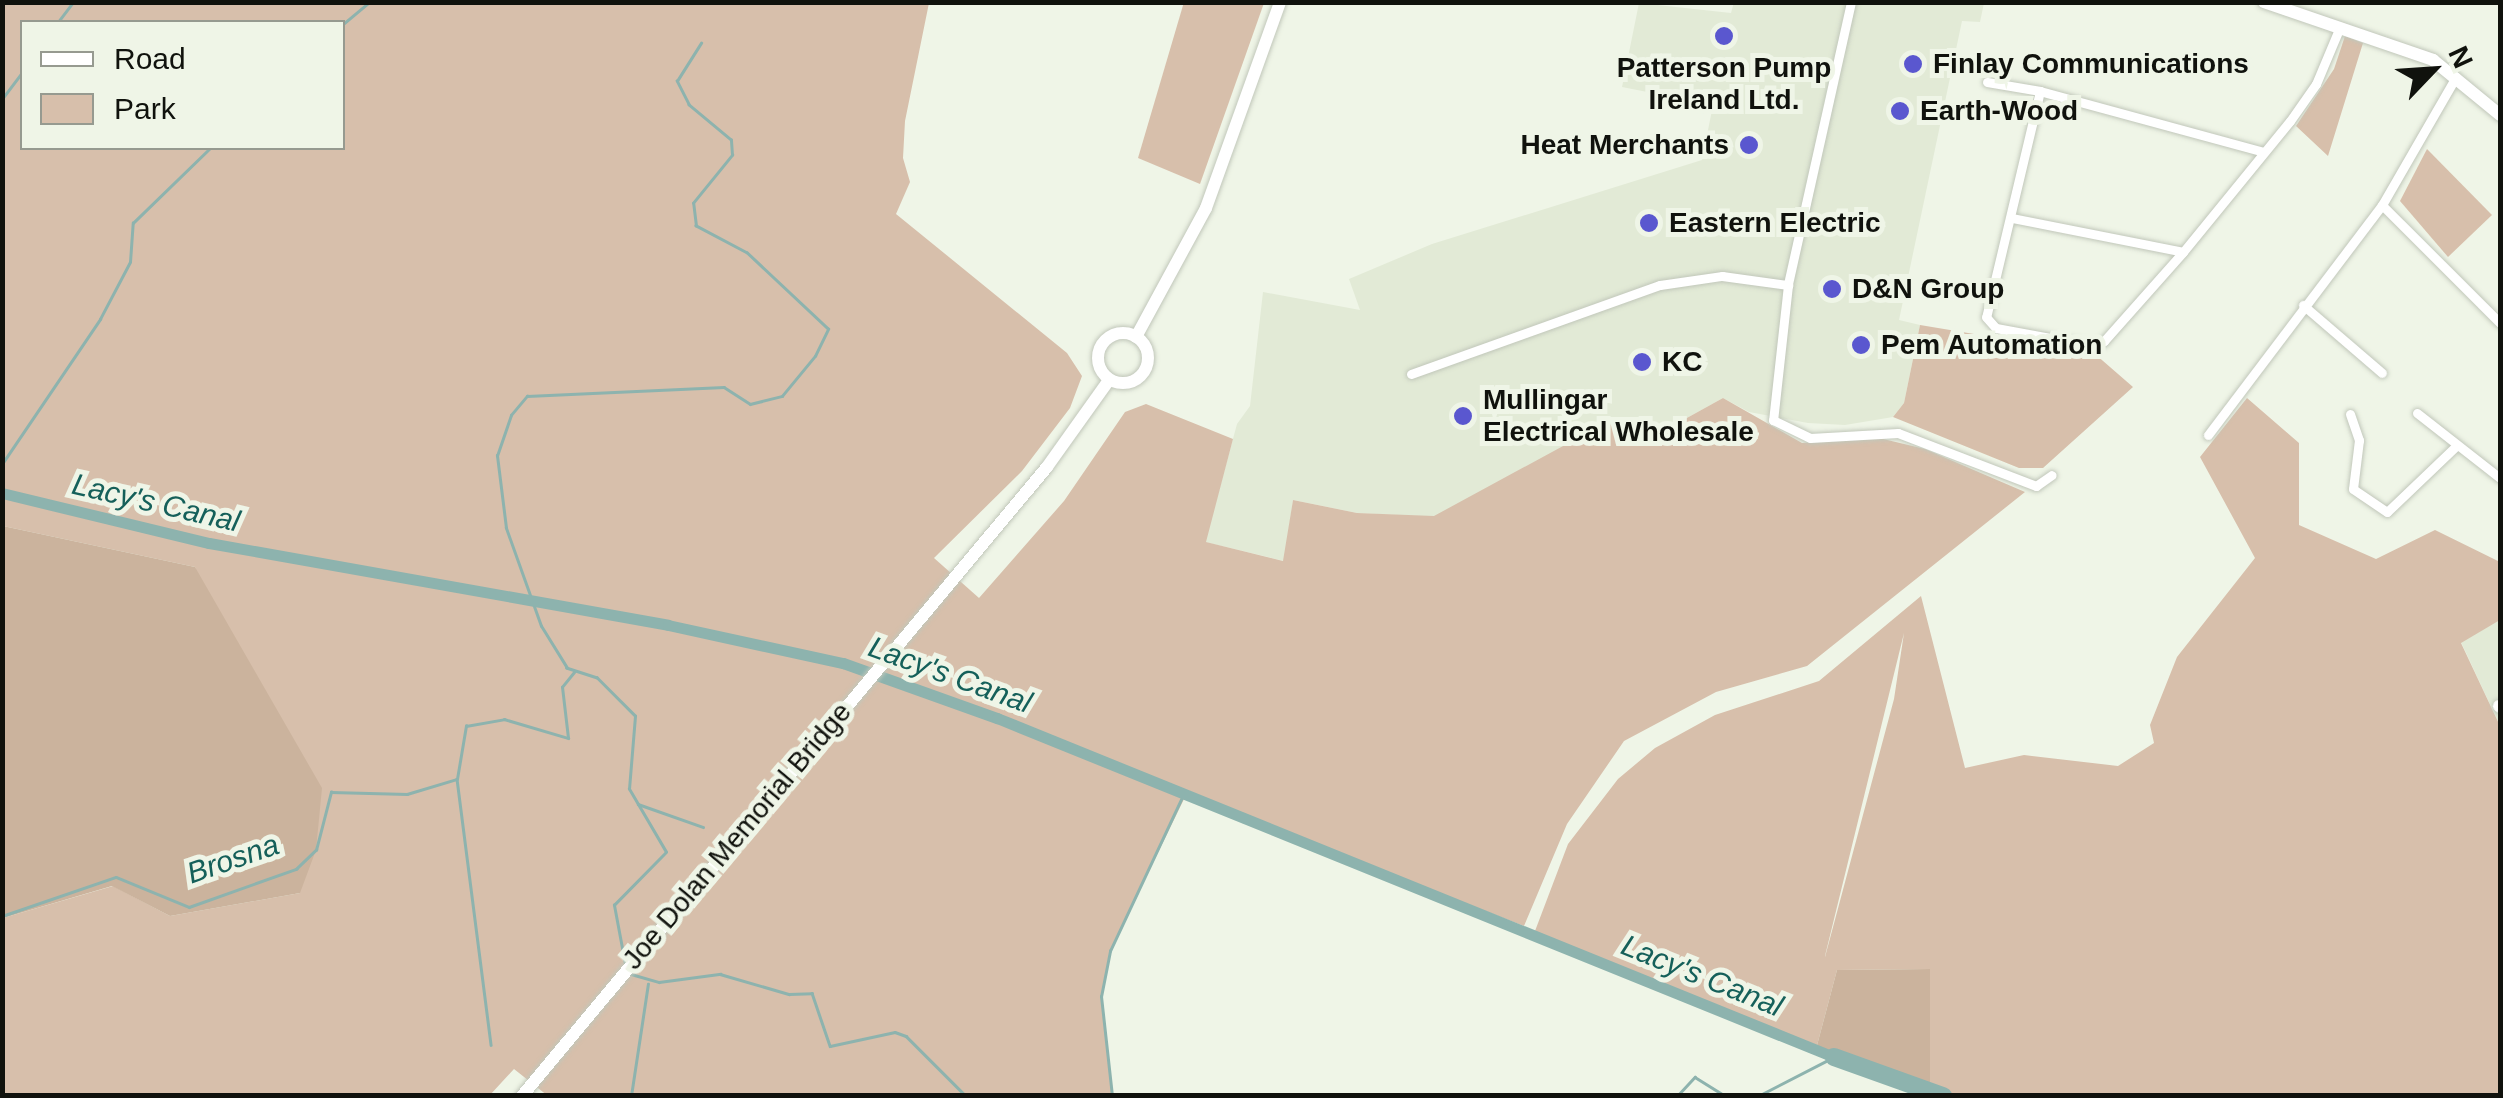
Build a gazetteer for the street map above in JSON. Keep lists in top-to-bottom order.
{
  "streets": {
    "main road": ["Joe Dolan Memorial Bridge"]
  },
  "water": ["Lacy's Canal", "Brosna"],
  "places": [
    "Patterson Pump Ireland Ltd.",
    "Finlay Communications",
    "Earth-Wood",
    "Heat Merchants",
    "Eastern Electric",
    "D&N Group",
    "Pem Automation",
    "KC",
    "Mullingar Electrical Wholesale"
  ],
  "legend": ["Road", "Park"],
  "north": "top right"
}
